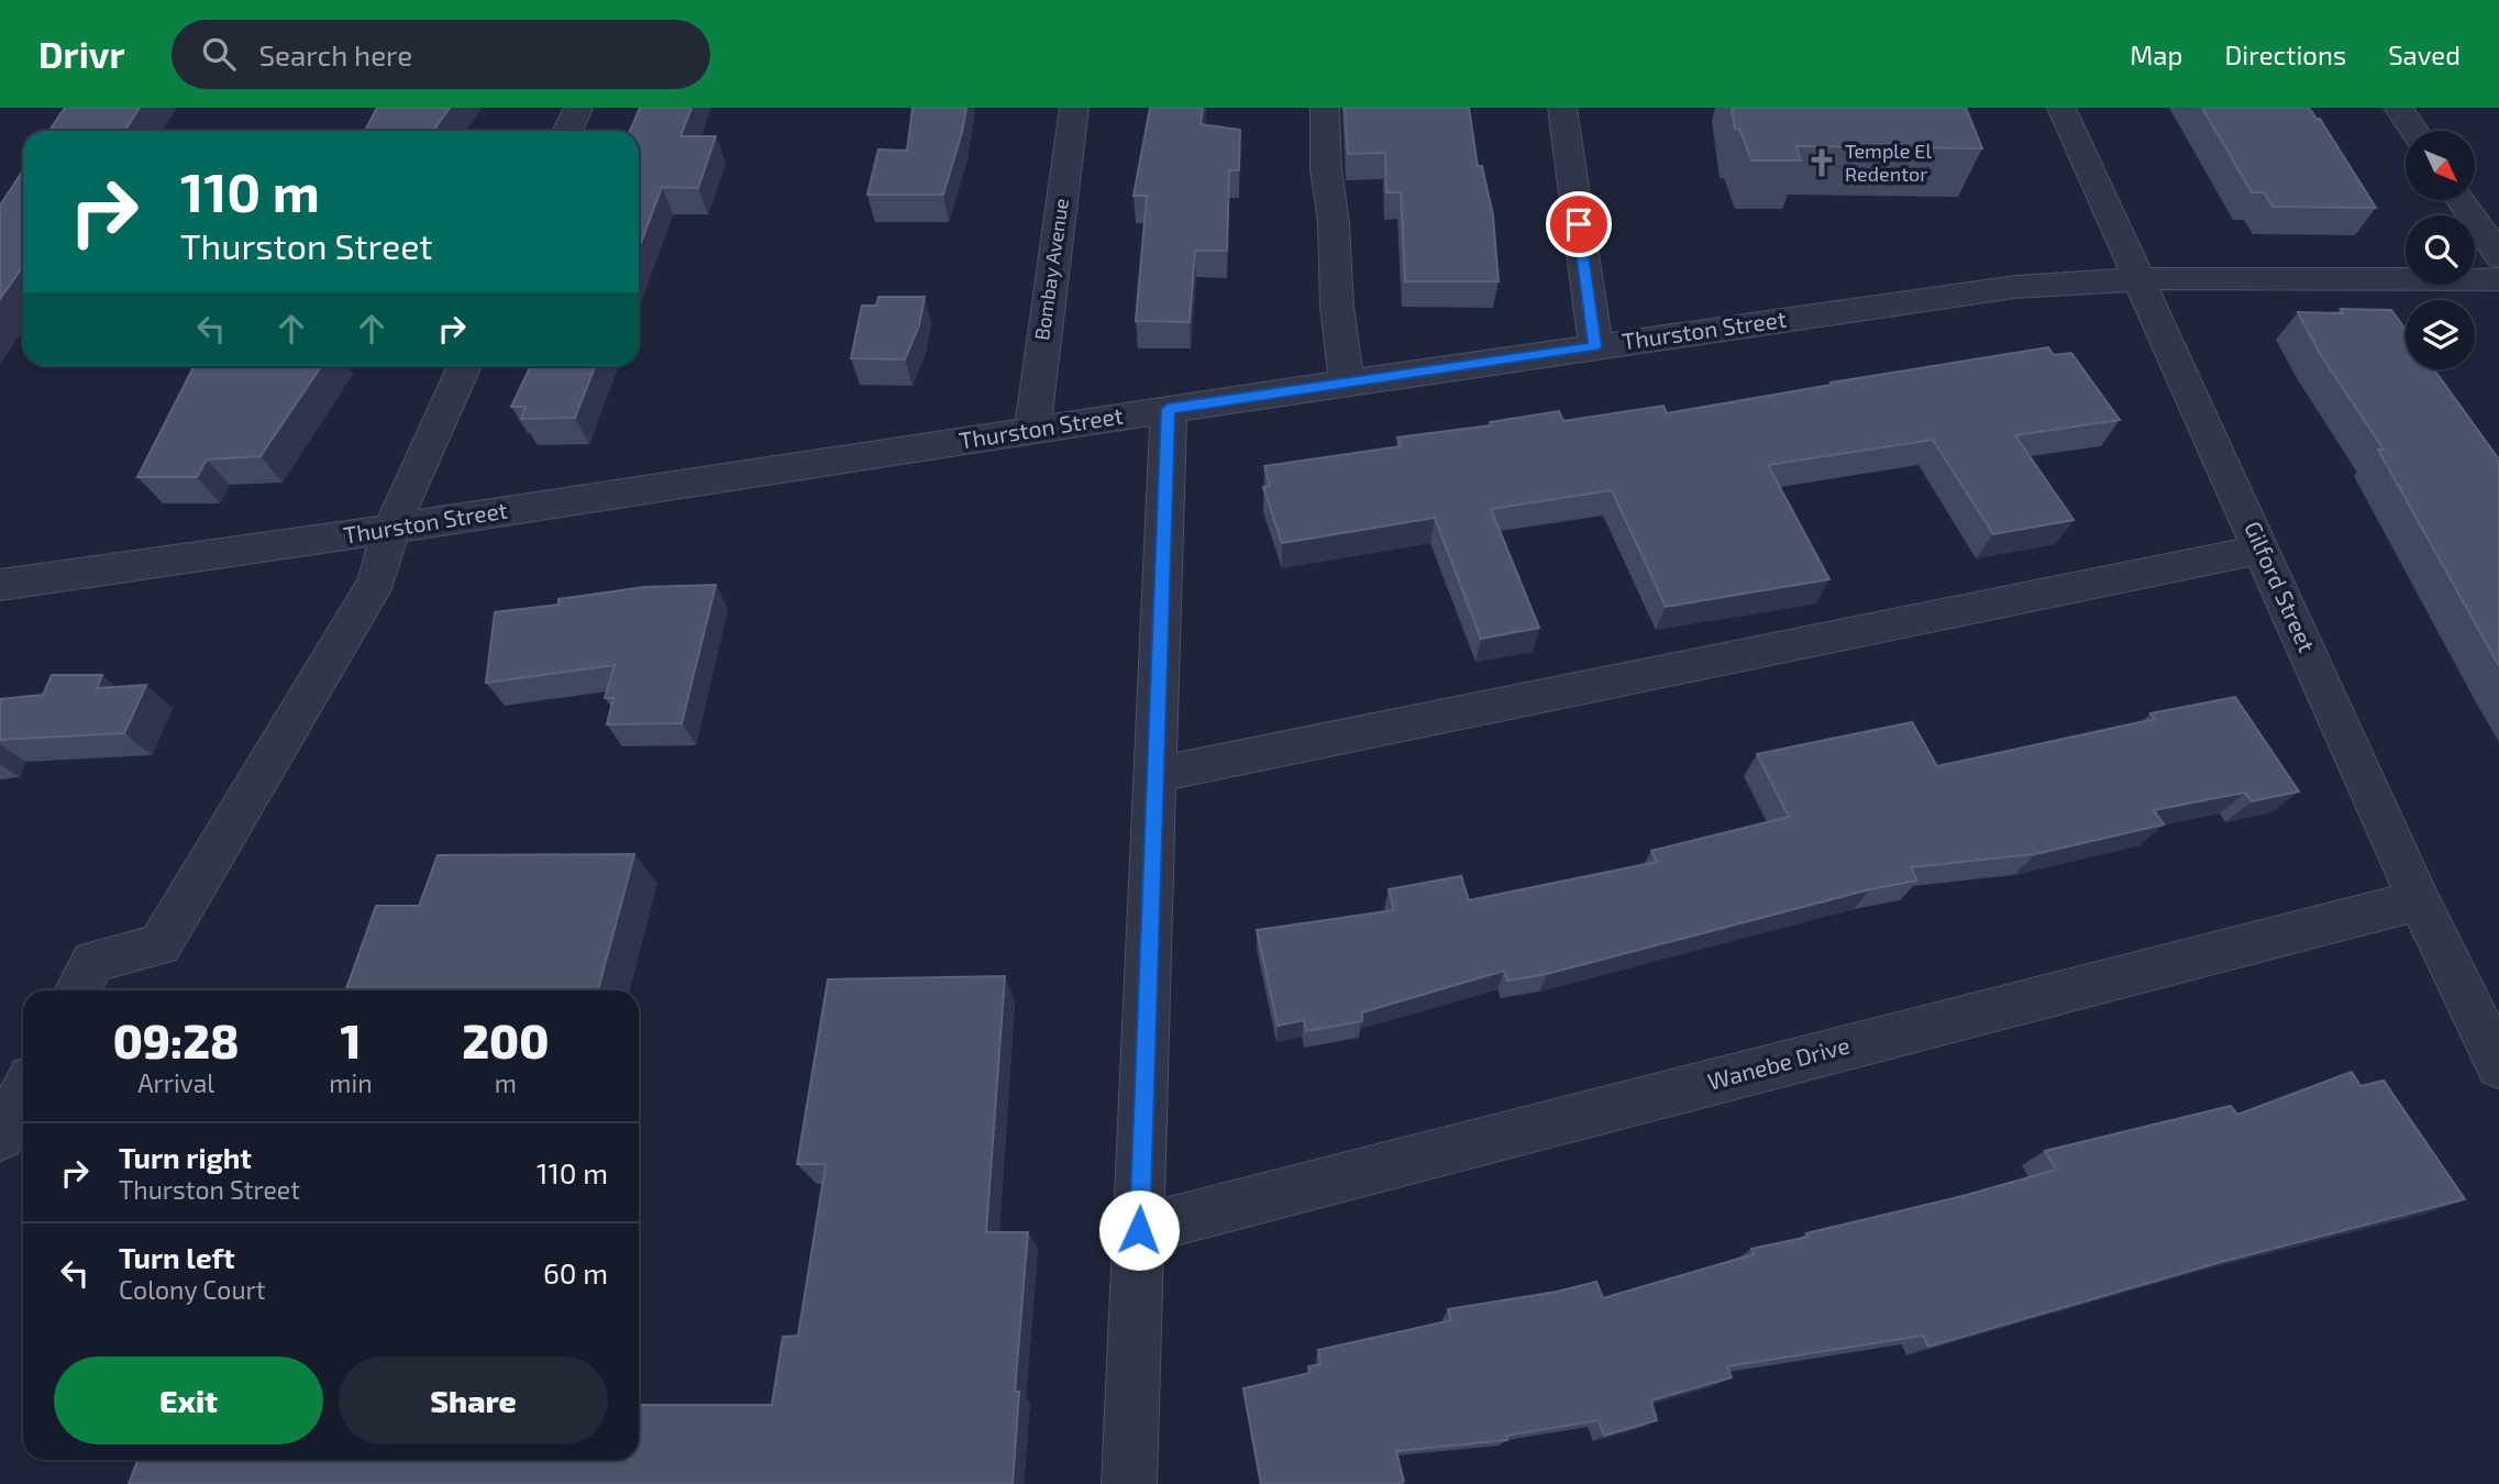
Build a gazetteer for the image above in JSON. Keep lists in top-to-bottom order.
{
  "streets": {
    "street": [
      "Bombay Avenue",
      "Thurston Street",
      "Gilford Street",
      "Wanebe Drive"
    ]
  },
  "crossings": [
    ["Bombay Avenue", "Thurston Street"],
    ["Thurston Street", "Gilford Street"],
    ["Gilford Street", "Wanebe Drive"]
  ],
  "places": {
    "church": ["Temple El Redentor"]
  },
  "north": "bottom right",
  "page": {
    "header": "Drivr",
    "search": "Search here",
    "nav": ["Map", "Directions", "Saved"],
    "turn": ["110 m", "Thurston Street"],
    "eta": [
      "09:28",
      "Arrival",
      "1",
      "min",
      "200",
      "m"
    ],
    "list": [
      {
        "name": "Turn right",
        "note": "Thurston Street",
        "value": "110 m"
      },
      {
        "name": "Turn left",
        "note": "Colony Court",
        "value": "60 m"
      }
    ],
    "buttons": ["Exit", "Share"]
  }
}
